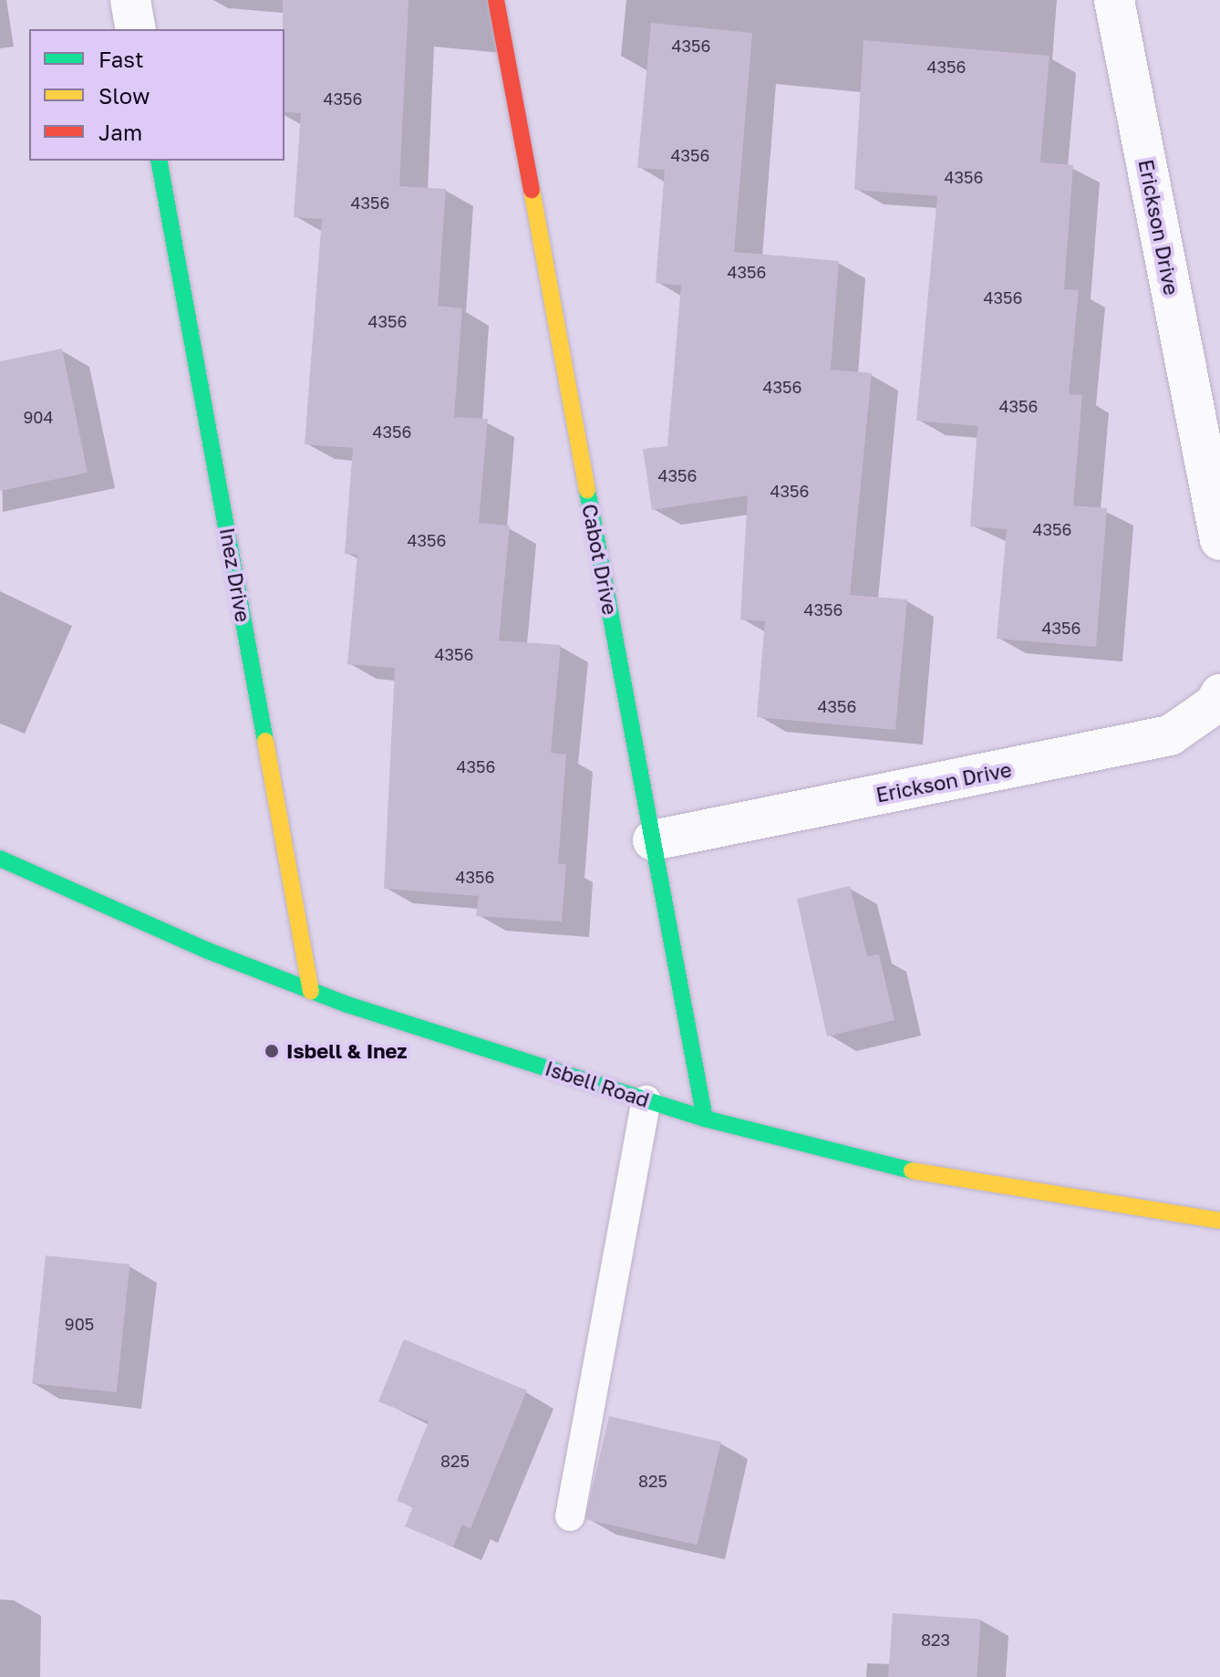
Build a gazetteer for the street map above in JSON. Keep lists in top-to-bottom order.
{
  "streets": {
    "street": [
      "Erickson Drive",
      "Cabot Drive",
      "Inez Drive",
      "Isbell Road"
    ]
  },
  "crossings": [
    ["Erickson Drive", "Cabot Drive"],
    ["Cabot Drive", "Isbell Road"],
    ["Inez Drive", "Isbell Road"]
  ],
  "places": ["Isbell & Inez"],
  "house_numbers": [
    "4356",
    "4356",
    "4356",
    "4356",
    "4356",
    "4356",
    "4356",
    "4356",
    "4356",
    "4356",
    "4356",
    "904",
    "4356",
    "4356",
    "4356",
    "4356",
    "4356",
    "4356",
    "4356",
    "4356",
    "4356",
    "4356",
    "4356",
    "905",
    "825",
    "825",
    "823"
  ],
  "legend": ["Fast", "Slow", "Jam"]
}
